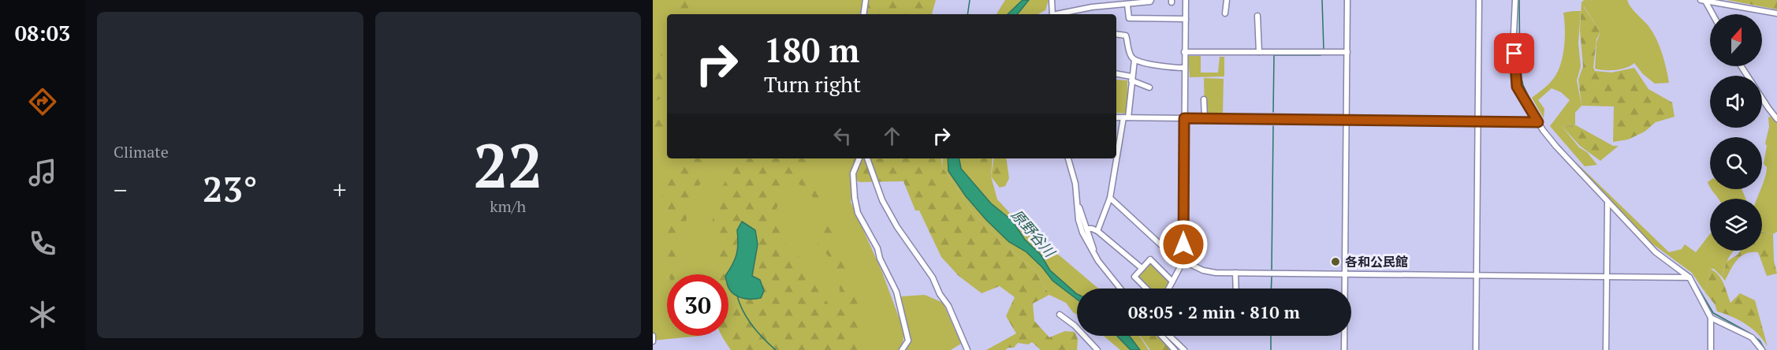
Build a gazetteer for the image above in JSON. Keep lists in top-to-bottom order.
{
  "water": ["原野谷川"],
  "places": ["各和公民館"],
  "north": "top",
  "page": {
    "tabs": "08:03",
    "tile": [
      "Climate",
      ["22", "km/h"]
    ],
    "turn": ["180 m", "Turn right"],
    "heat": ["−", "23°", "+"],
    "limit": "30",
    "trip": "08:05 · 2 min · 810 m"
  }
}
